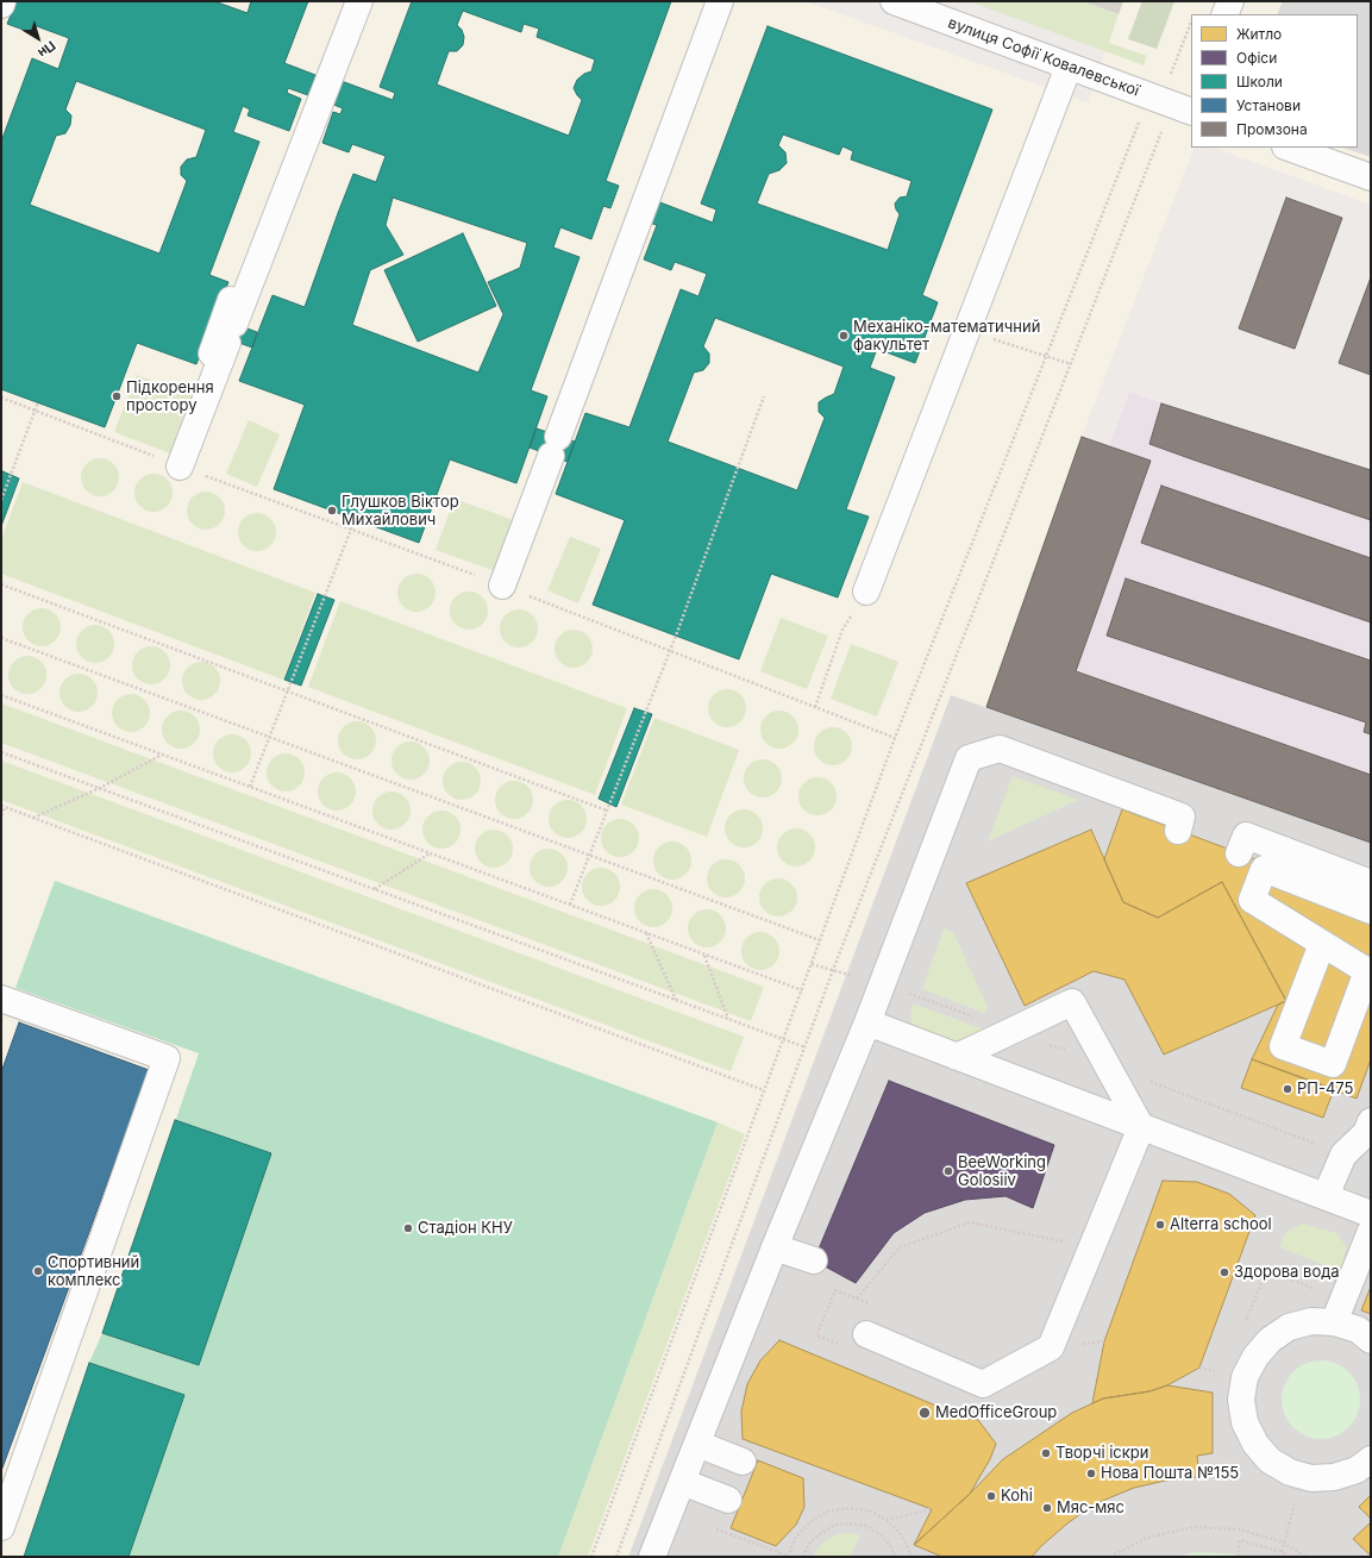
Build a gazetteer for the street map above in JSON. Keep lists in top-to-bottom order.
{
  "streets": {
    "street": ["вулиця Софії Ковалевської"]
  },
  "places": [
    "Механіко-математичний факультет",
    "Підкорення простору",
    "Глушков Віктор Михайлович",
    "РП-475",
    "BeeWorking Golosiiv",
    "Alterra school",
    "Стадіон КНУ",
    "Спортивний комплекс",
    "Здорова вода",
    "MedOfficeGroup",
    "Творчі іскри",
    "Нова Пошта №155",
    "Kohi",
    "Мяс-мяс"
  ],
  "legend": [
    "Житло",
    "Офіси",
    "Школи",
    "Установи",
    "Промзона"
  ],
  "north": "bottom right"
}
